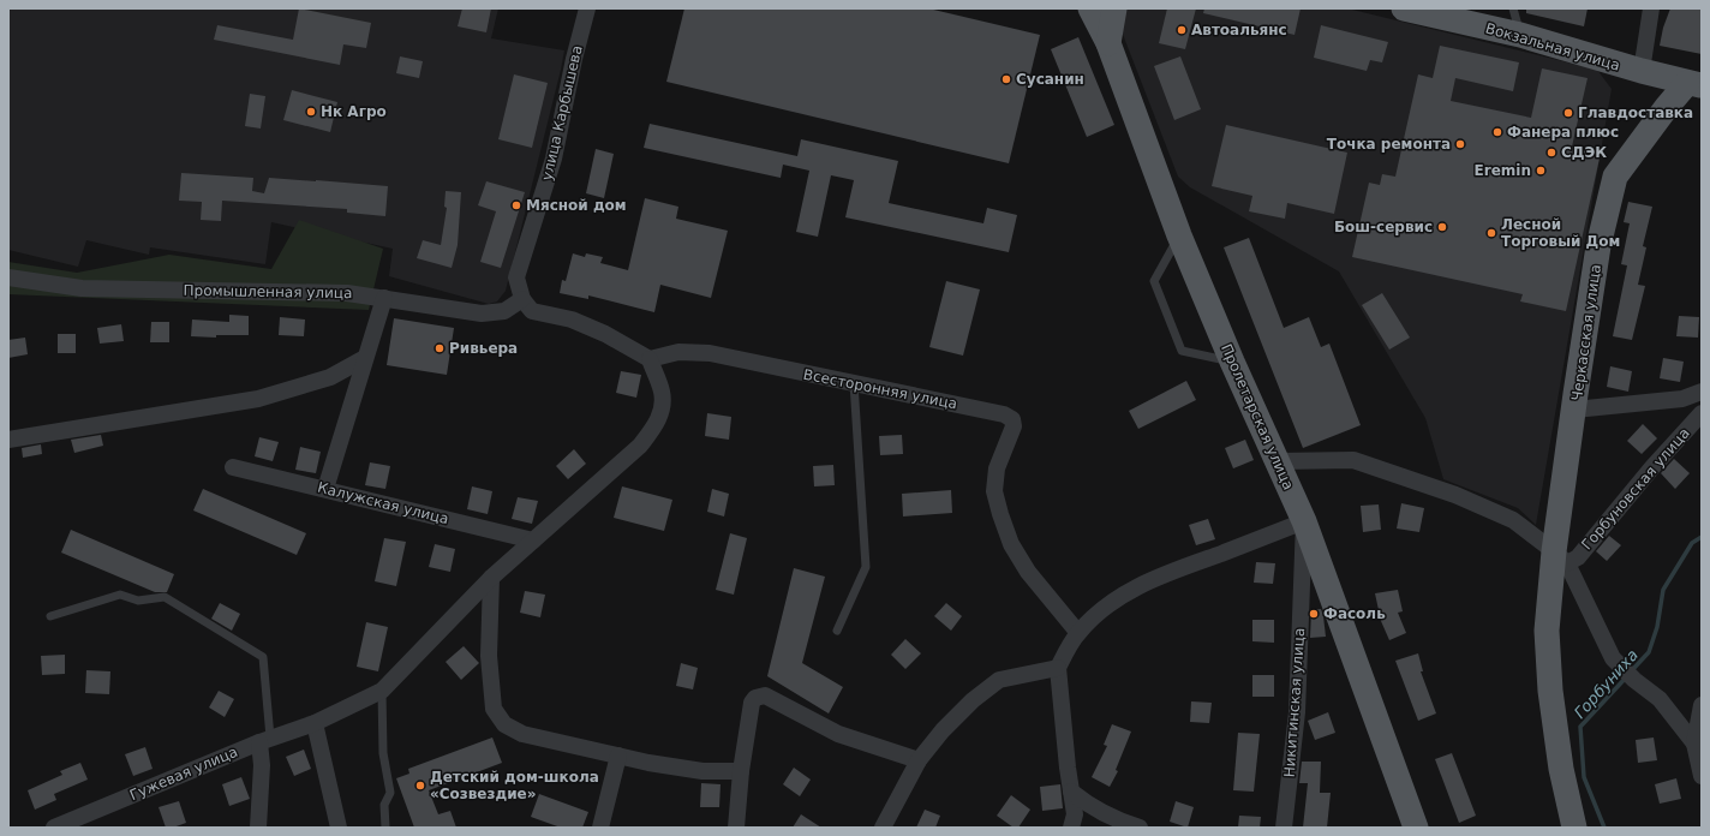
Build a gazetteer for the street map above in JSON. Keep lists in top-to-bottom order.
{
  "streets": {
    "main road": ["Вокзальная улица", "Черкасская улица", "Пролетарская улица"],
    "street": [
      "улица Карбышева",
      "Промышленная улица",
      "Всесторонняя улица",
      "Горбуновская улица",
      "Калужская улица",
      "Никитинская улица",
      "Гужевая улица"
    ]
  },
  "crossings": [
    ["Вокзальная улица", "Черкасская улица"],
    ["улица Карбышева", "Промышленная улица"],
    ["Черкасская улица", "Горбуновская улица"],
    ["Пролетарская улица", "Никитинская улица"]
  ],
  "water": ["Горбуниха"],
  "places": [
    "Автоальянс",
    "Сусанин",
    "Нк Агро",
    "Главдоставка",
    "Фанера плюс",
    "Точка ремонта",
    "СДЭК",
    "Eremin",
    "Мясной дом",
    "Бош-сервис",
    "Лесной Торговый Дом",
    "Ривьера",
    "Фасоль",
    "Детский дом-школа «Созвездие»"
  ]
}
